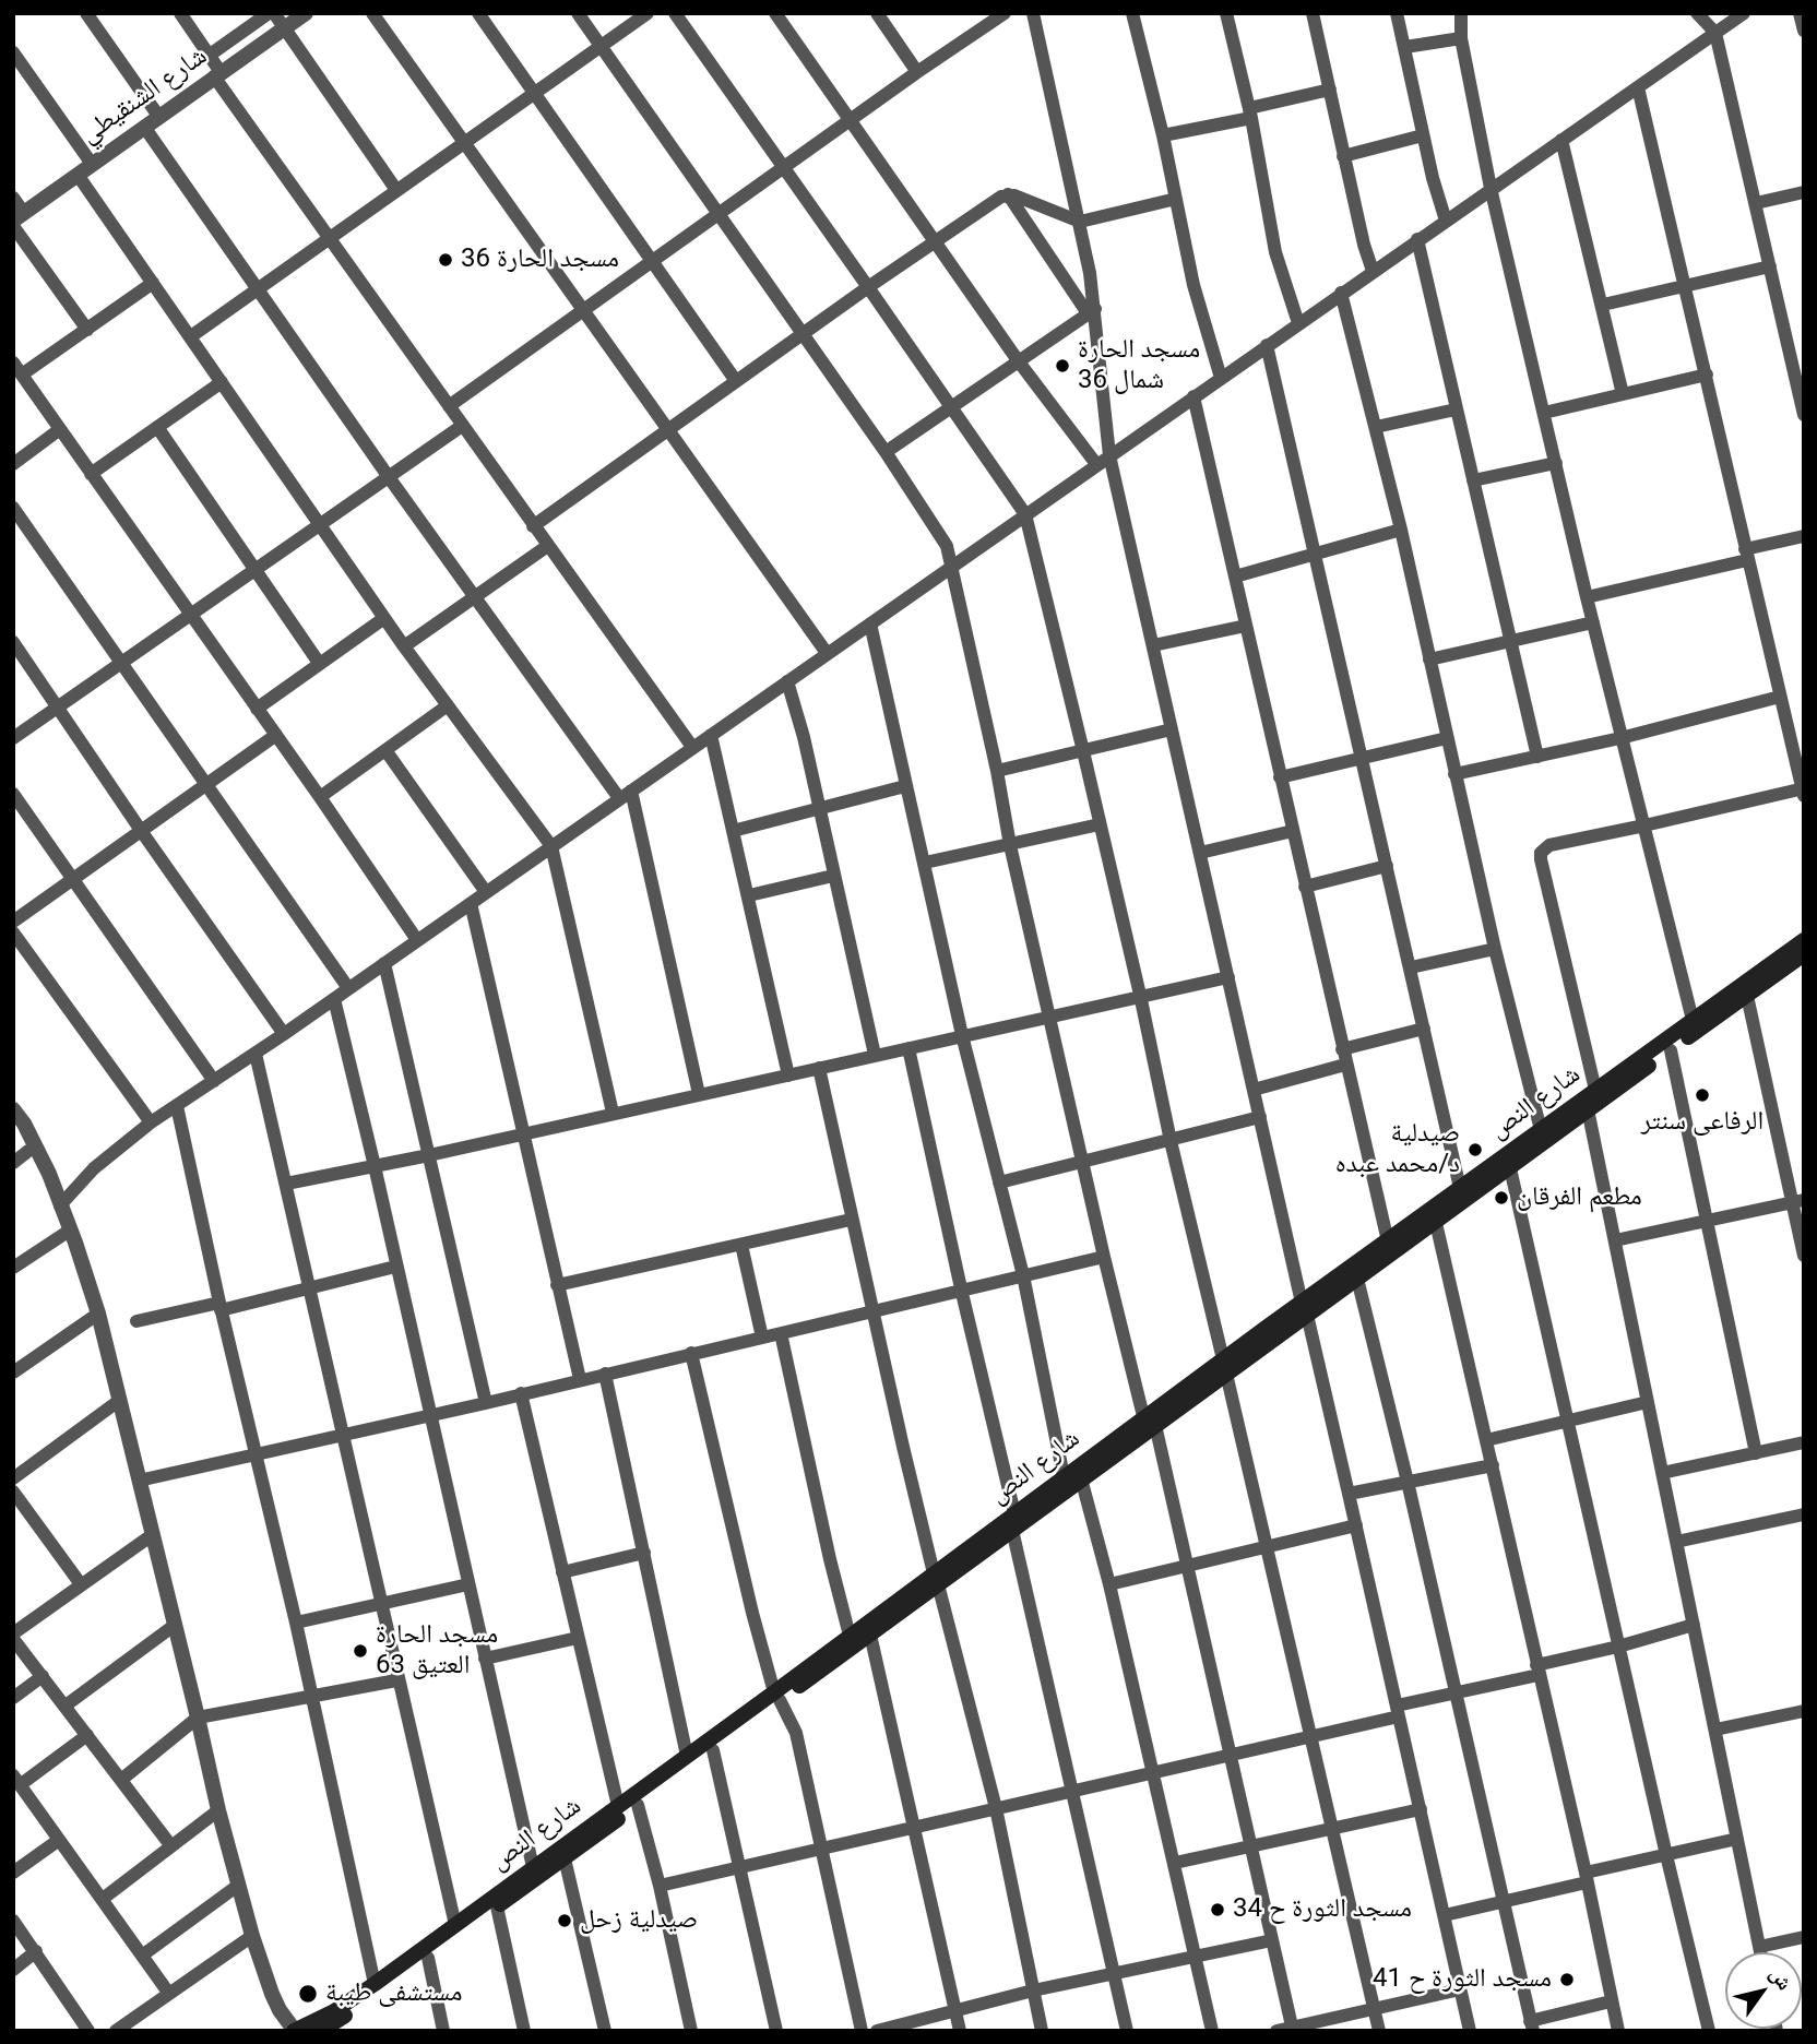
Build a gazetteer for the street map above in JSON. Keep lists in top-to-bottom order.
{
  "streets": {
    "main road": ["شارع النص"],
    "street": ["شارع الشنقيطي"]
  },
  "places": [
    "مسجد الحارة 36",
    "مسجد الحارة 36 شمال",
    "الرفاعى سنتر",
    "صيدلية د/محمد عبده",
    "مطعم الفرقان",
    "مسجد الحارة 63 العتيق",
    "مسجد الثورة ح 34",
    "صيدلية زحل",
    "مسجد الثورة ح 41",
    "مستشفى طيبة"
  ],
  "north": "top right"
}
